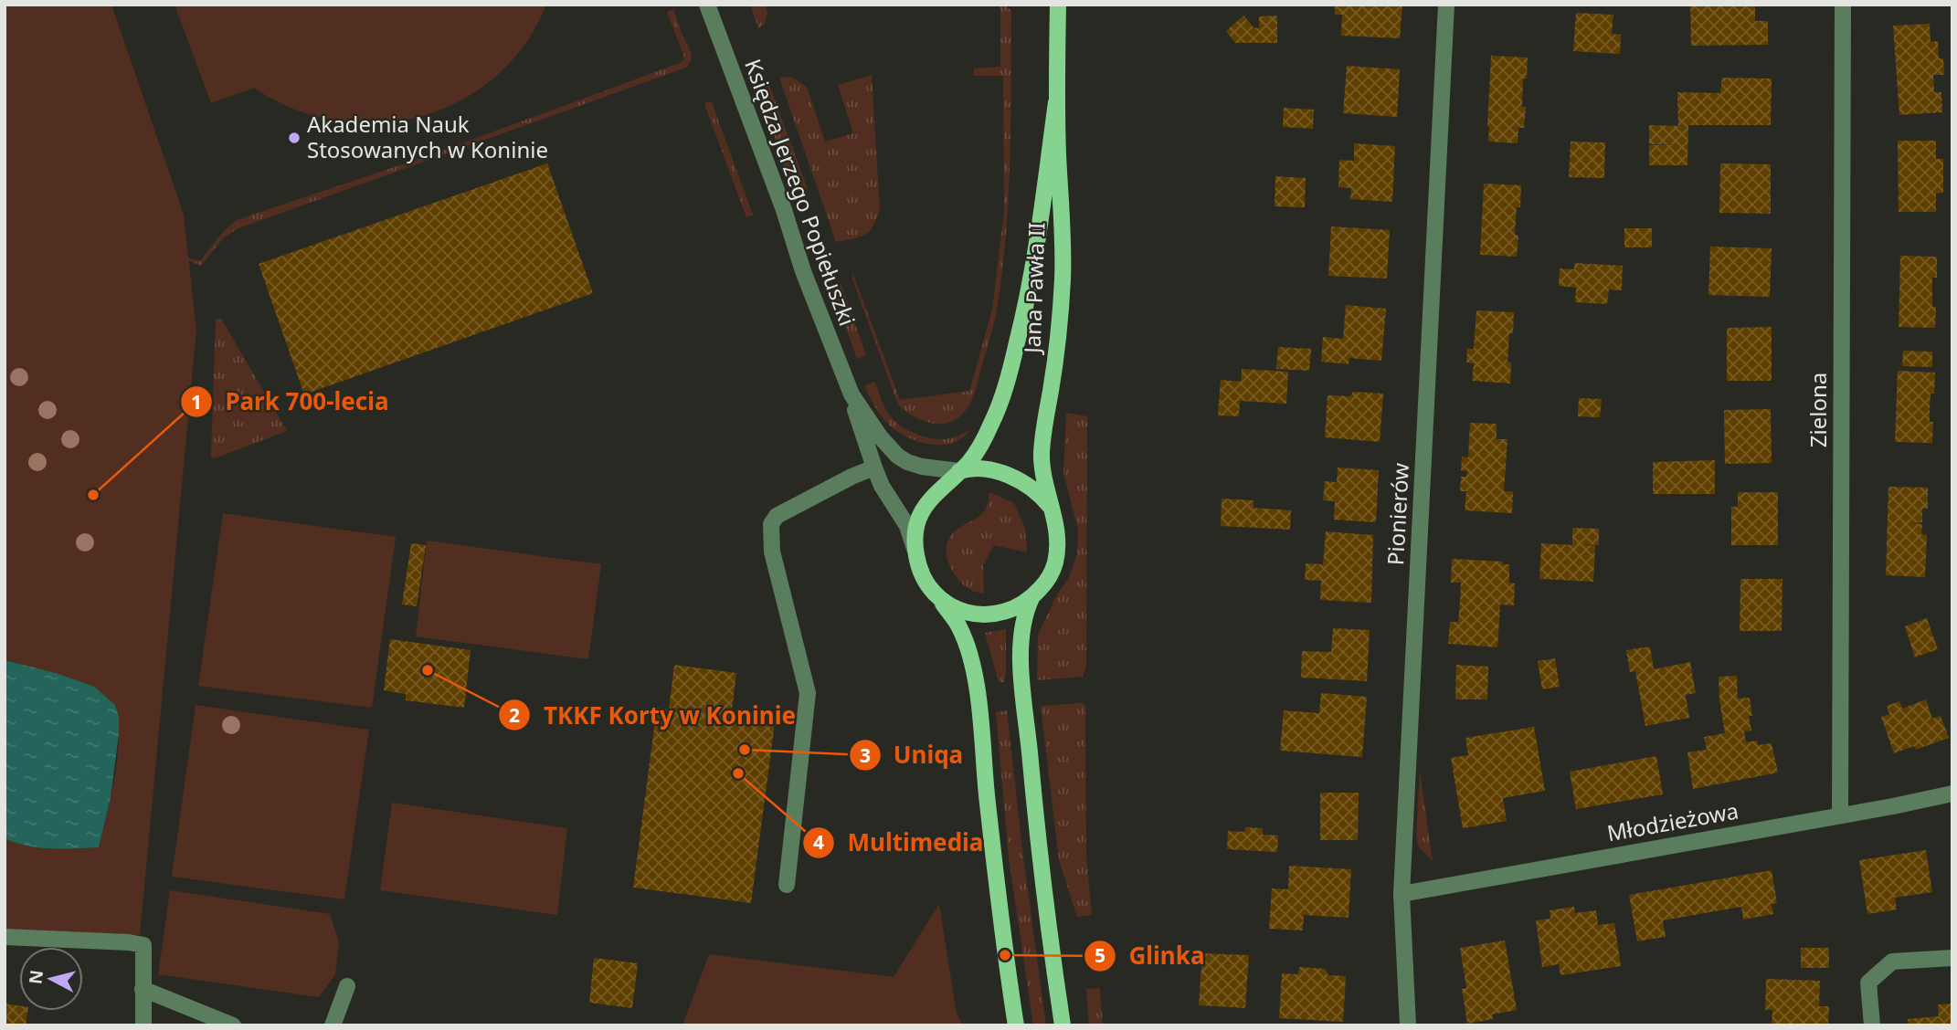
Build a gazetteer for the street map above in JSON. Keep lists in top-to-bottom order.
{
  "streets": {
    "main road": ["Jana Pawła II"],
    "street": [
      "Księdza Jerzego Popiełuszki",
      "Zielona",
      "Pionierów",
      "Młodzieżowa"
    ]
  },
  "crossings": [
    ["Księdza Jerzego Popiełuszki", "Jana Pawła II"],
    ["Zielona", "Młodzieżowa"],
    ["Pionierów", "Młodzieżowa"]
  ],
  "places": [
    "Akademia Nauk Stosowanych w Koninie",
    "Park 700-lecia",
    "TKKF Korty w Koninie",
    "Uniqa",
    "Multimedia",
    "Glinka"
  ],
  "north": "left"
}
